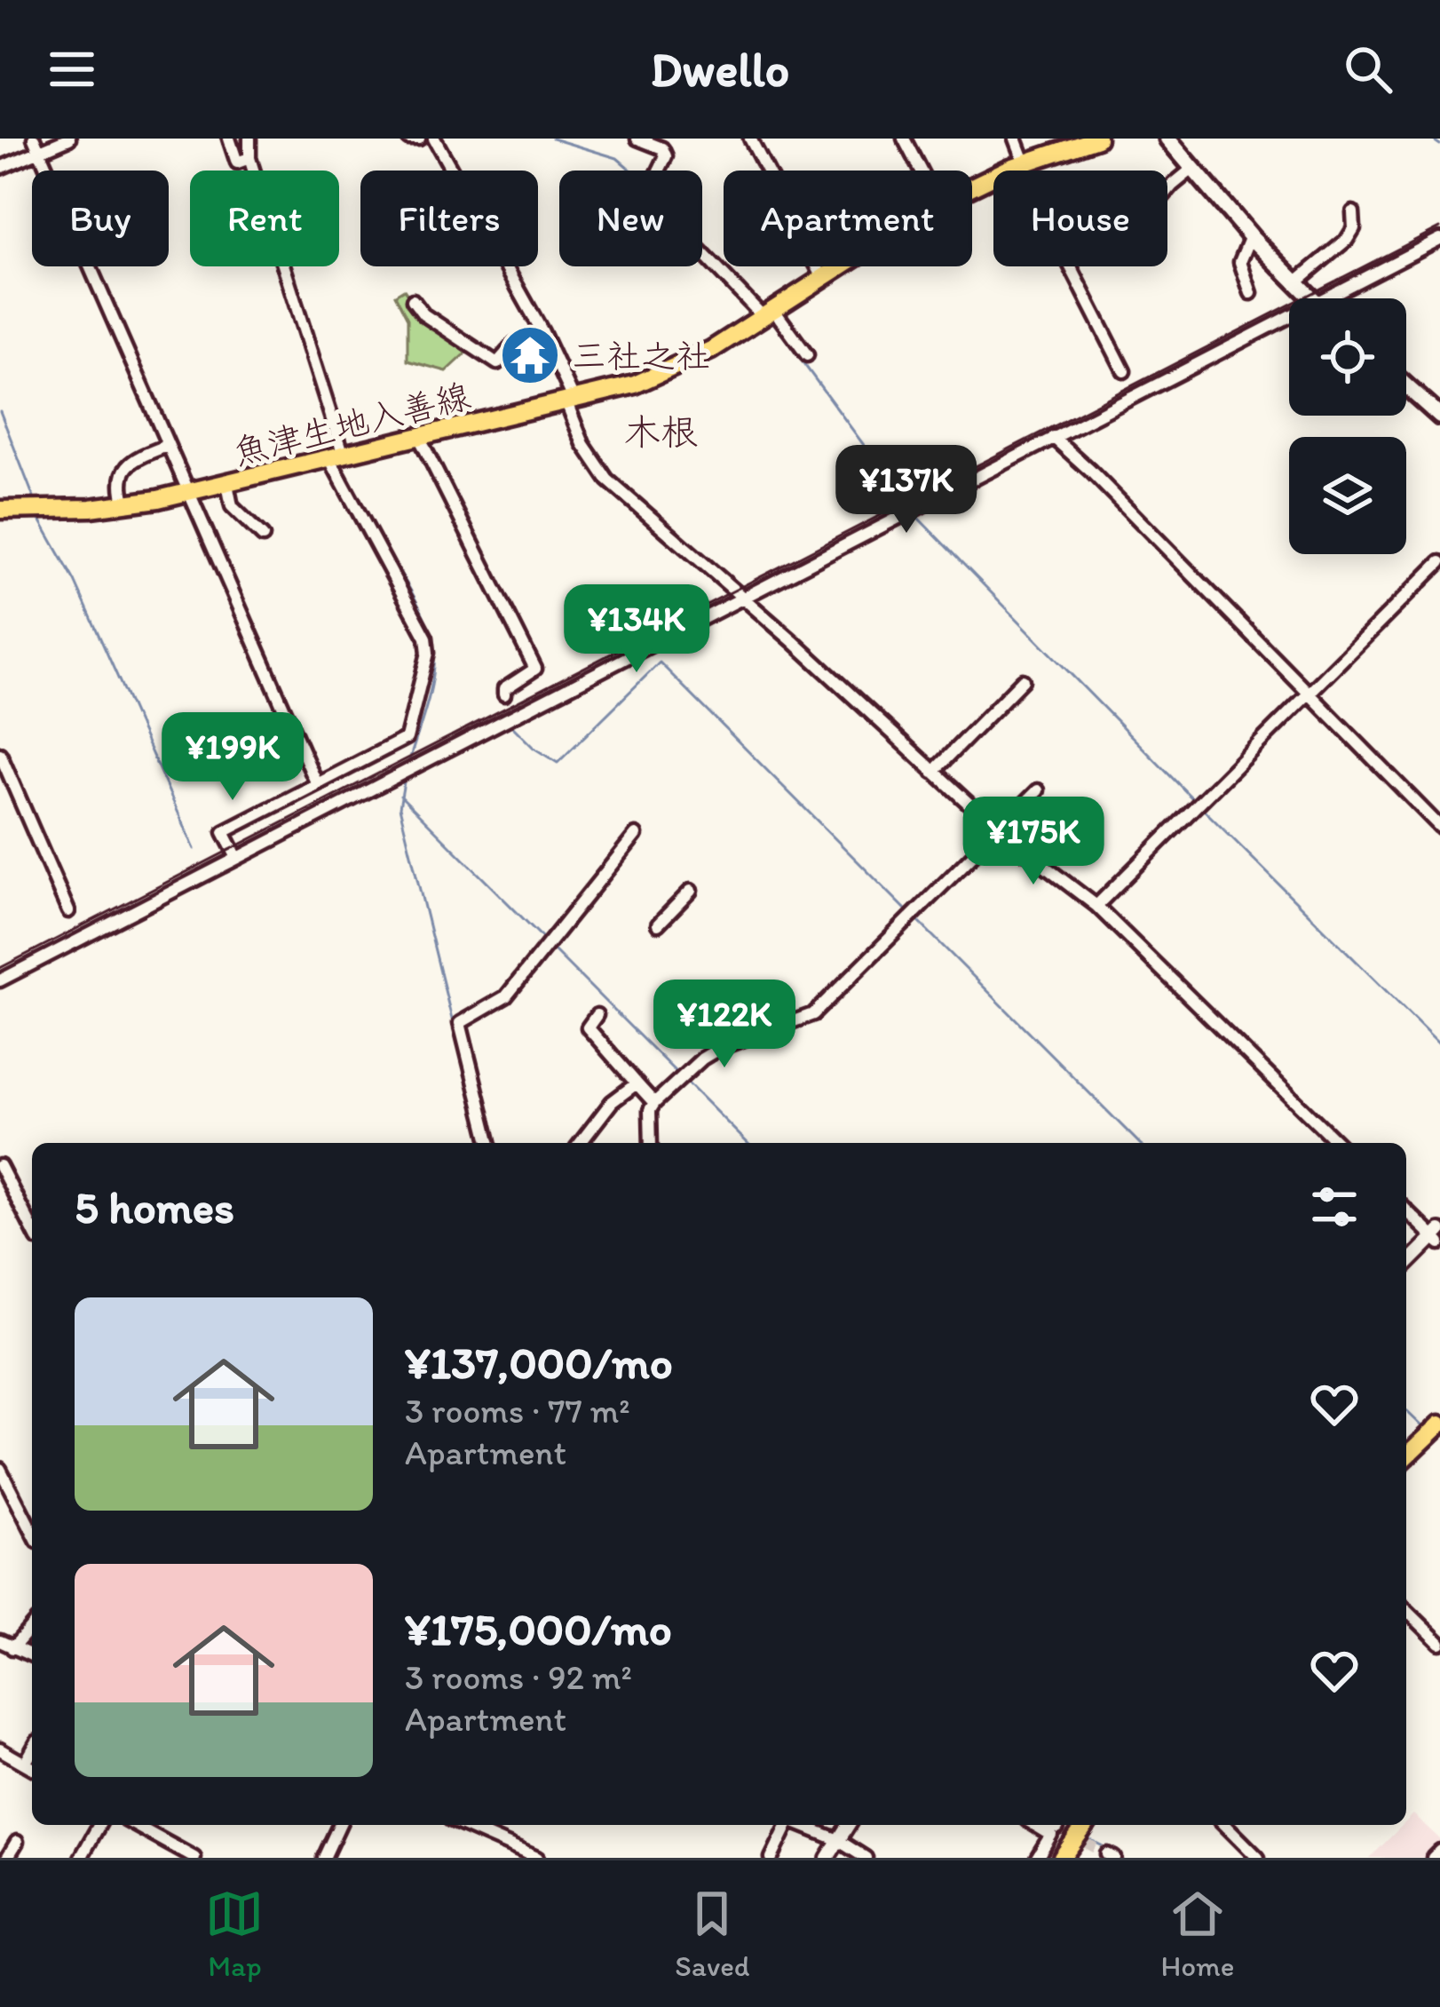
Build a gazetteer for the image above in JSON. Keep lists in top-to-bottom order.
{
  "streets": {
    "main road": ["魚津生地入善線"]
  },
  "districts": ["木根"],
  "places": {
    "temple": ["三社之社"]
  },
  "page": {
    "header": "Dwello",
    "chip": [
      "Buy",
      "Rent",
      "Filters",
      "New",
      "Apartment",
      "House"
    ],
    "price": [
      "¥137K",
      "¥134K",
      "¥199K",
      "¥175K",
      "¥122K"
    ],
    "heading": "5 homes",
    "list": [
      {
        "name": "¥137,000/mo",
        "note": "3 rooms · 77 m² · Apartment"
      },
      {
        "name": "¥175,000/mo",
        "note": "3 rooms · 92 m² · Apartment"
      }
    ],
    "tabs": ["Map", "Saved", "Home"]
  }
}
